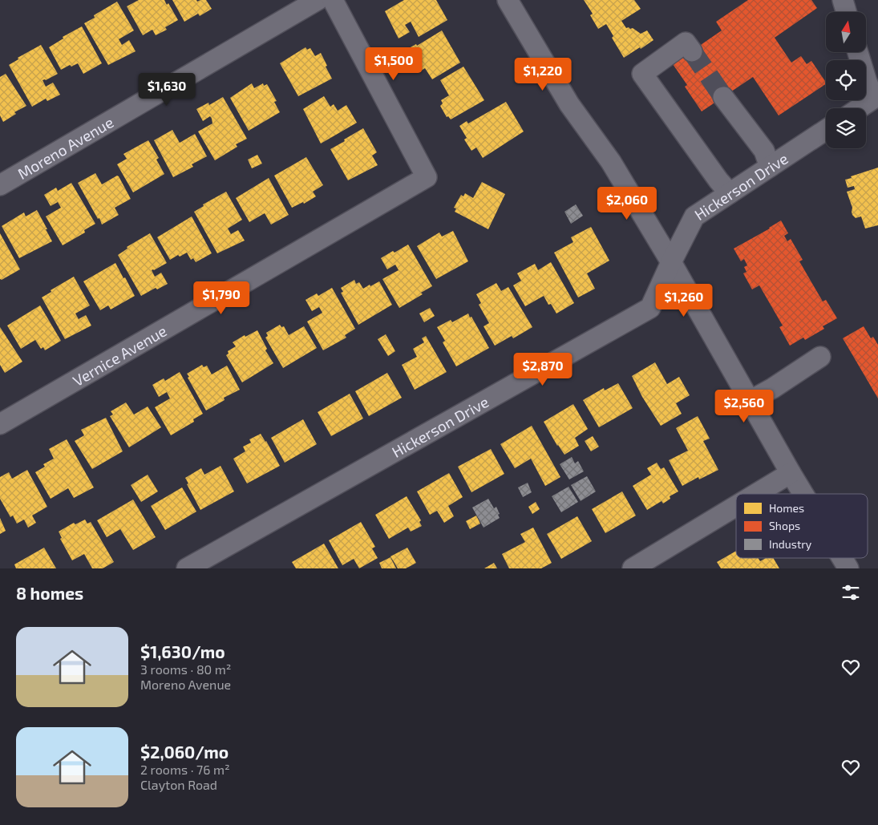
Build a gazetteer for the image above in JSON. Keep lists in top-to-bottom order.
{
  "streets": {
    "street": ["Moreno Avenue", "Hickerson Drive", "Vernice Avenue"]
  },
  "legend": ["Homes", "Shops", "Industry"],
  "north": "top",
  "page": {
    "price": [
      "$1,500",
      "$1,220",
      "$1,630",
      "$2,060",
      "$1,790",
      "$1,260",
      "$2,870",
      "$2,560"
    ],
    "heading": "8 homes",
    "list": [
      {
        "name": "$1,630/mo",
        "note": "3 rooms · 80 m² · Moreno Avenue"
      },
      {
        "name": "$2,060/mo",
        "note": "2 rooms · 76 m² · Clayton Road"
      }
    ]
  }
}
